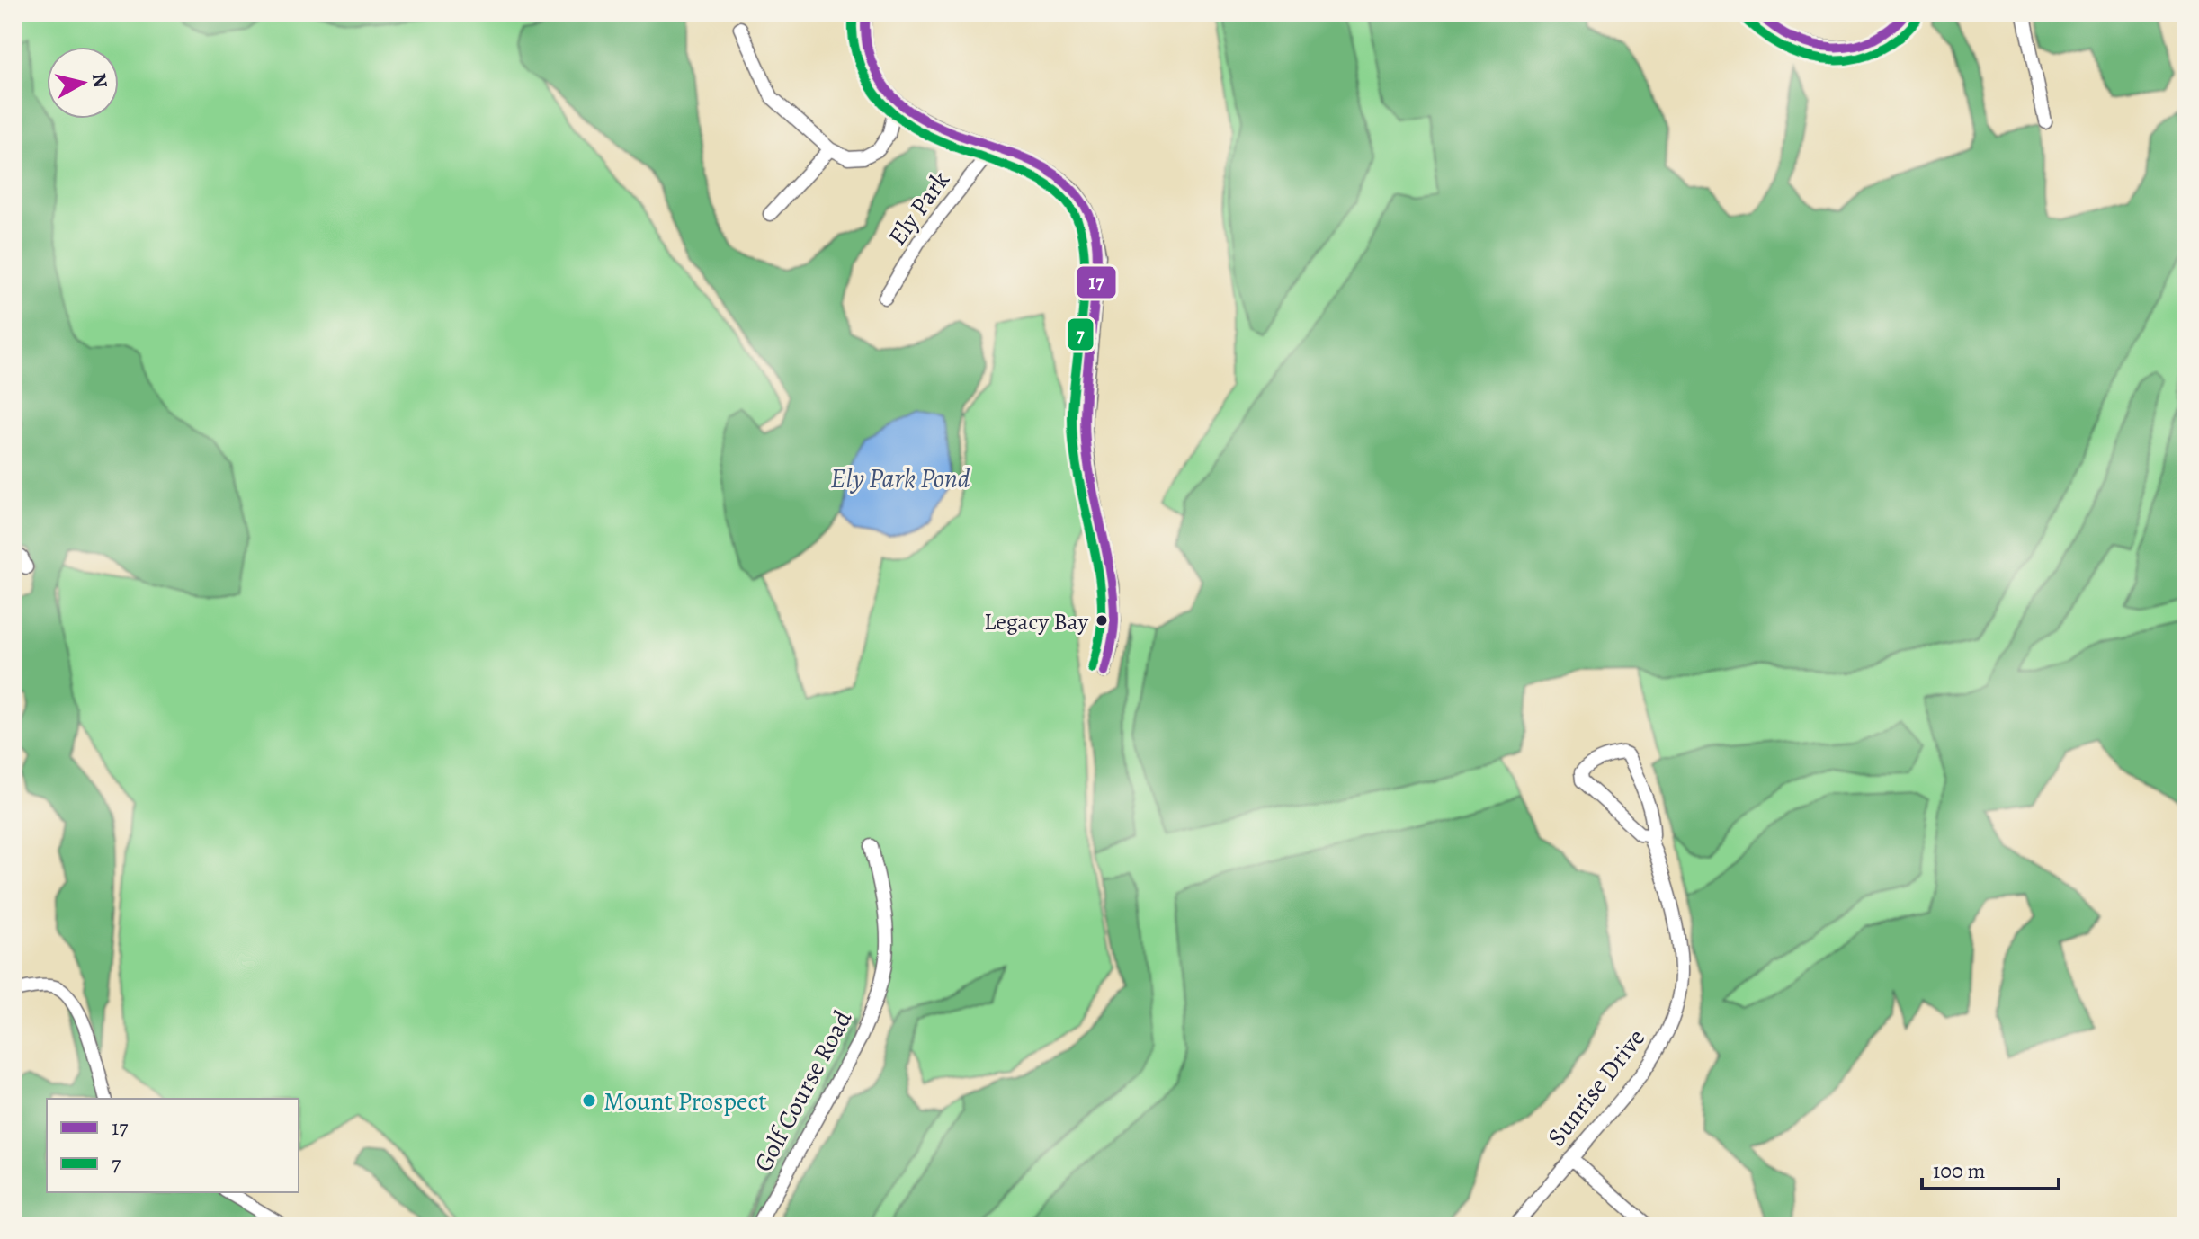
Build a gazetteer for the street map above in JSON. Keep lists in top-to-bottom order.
{
  "streets": {
    "street": ["Ely Park", "Sunrise Drive", "Golf Course Road"]
  },
  "water": ["Ely Park Pond"],
  "places": ["Legacy Bay", "Mount Prospect"],
  "lines": ["transit line 17", "transit line 7"],
  "legend": ["17", "7"],
  "scale_bar": "100 m",
  "north": "right"
}
